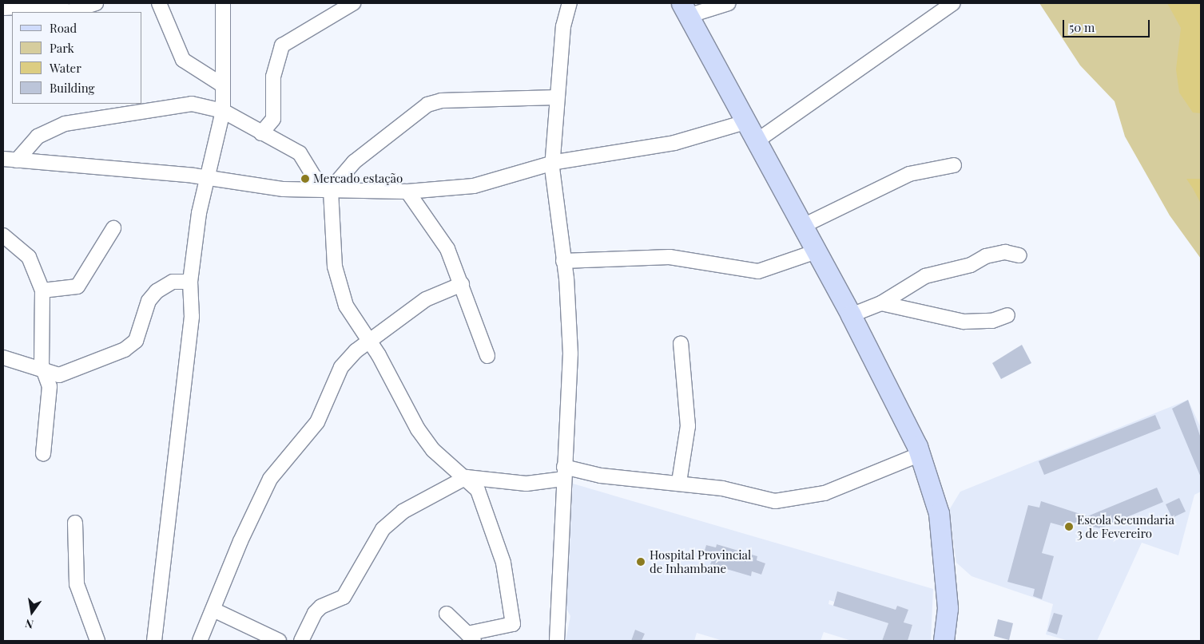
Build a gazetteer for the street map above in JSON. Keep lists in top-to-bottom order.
{
  "places": ["Mercado estação", "Escola Secundaria 3 de Fevereiro", "Hospital Provincial de Inhambane"],
  "legend": [
    "Road",
    "Park",
    "Water",
    "Building"
  ],
  "scale_bar": "50 m",
  "north": "bottom"
}
